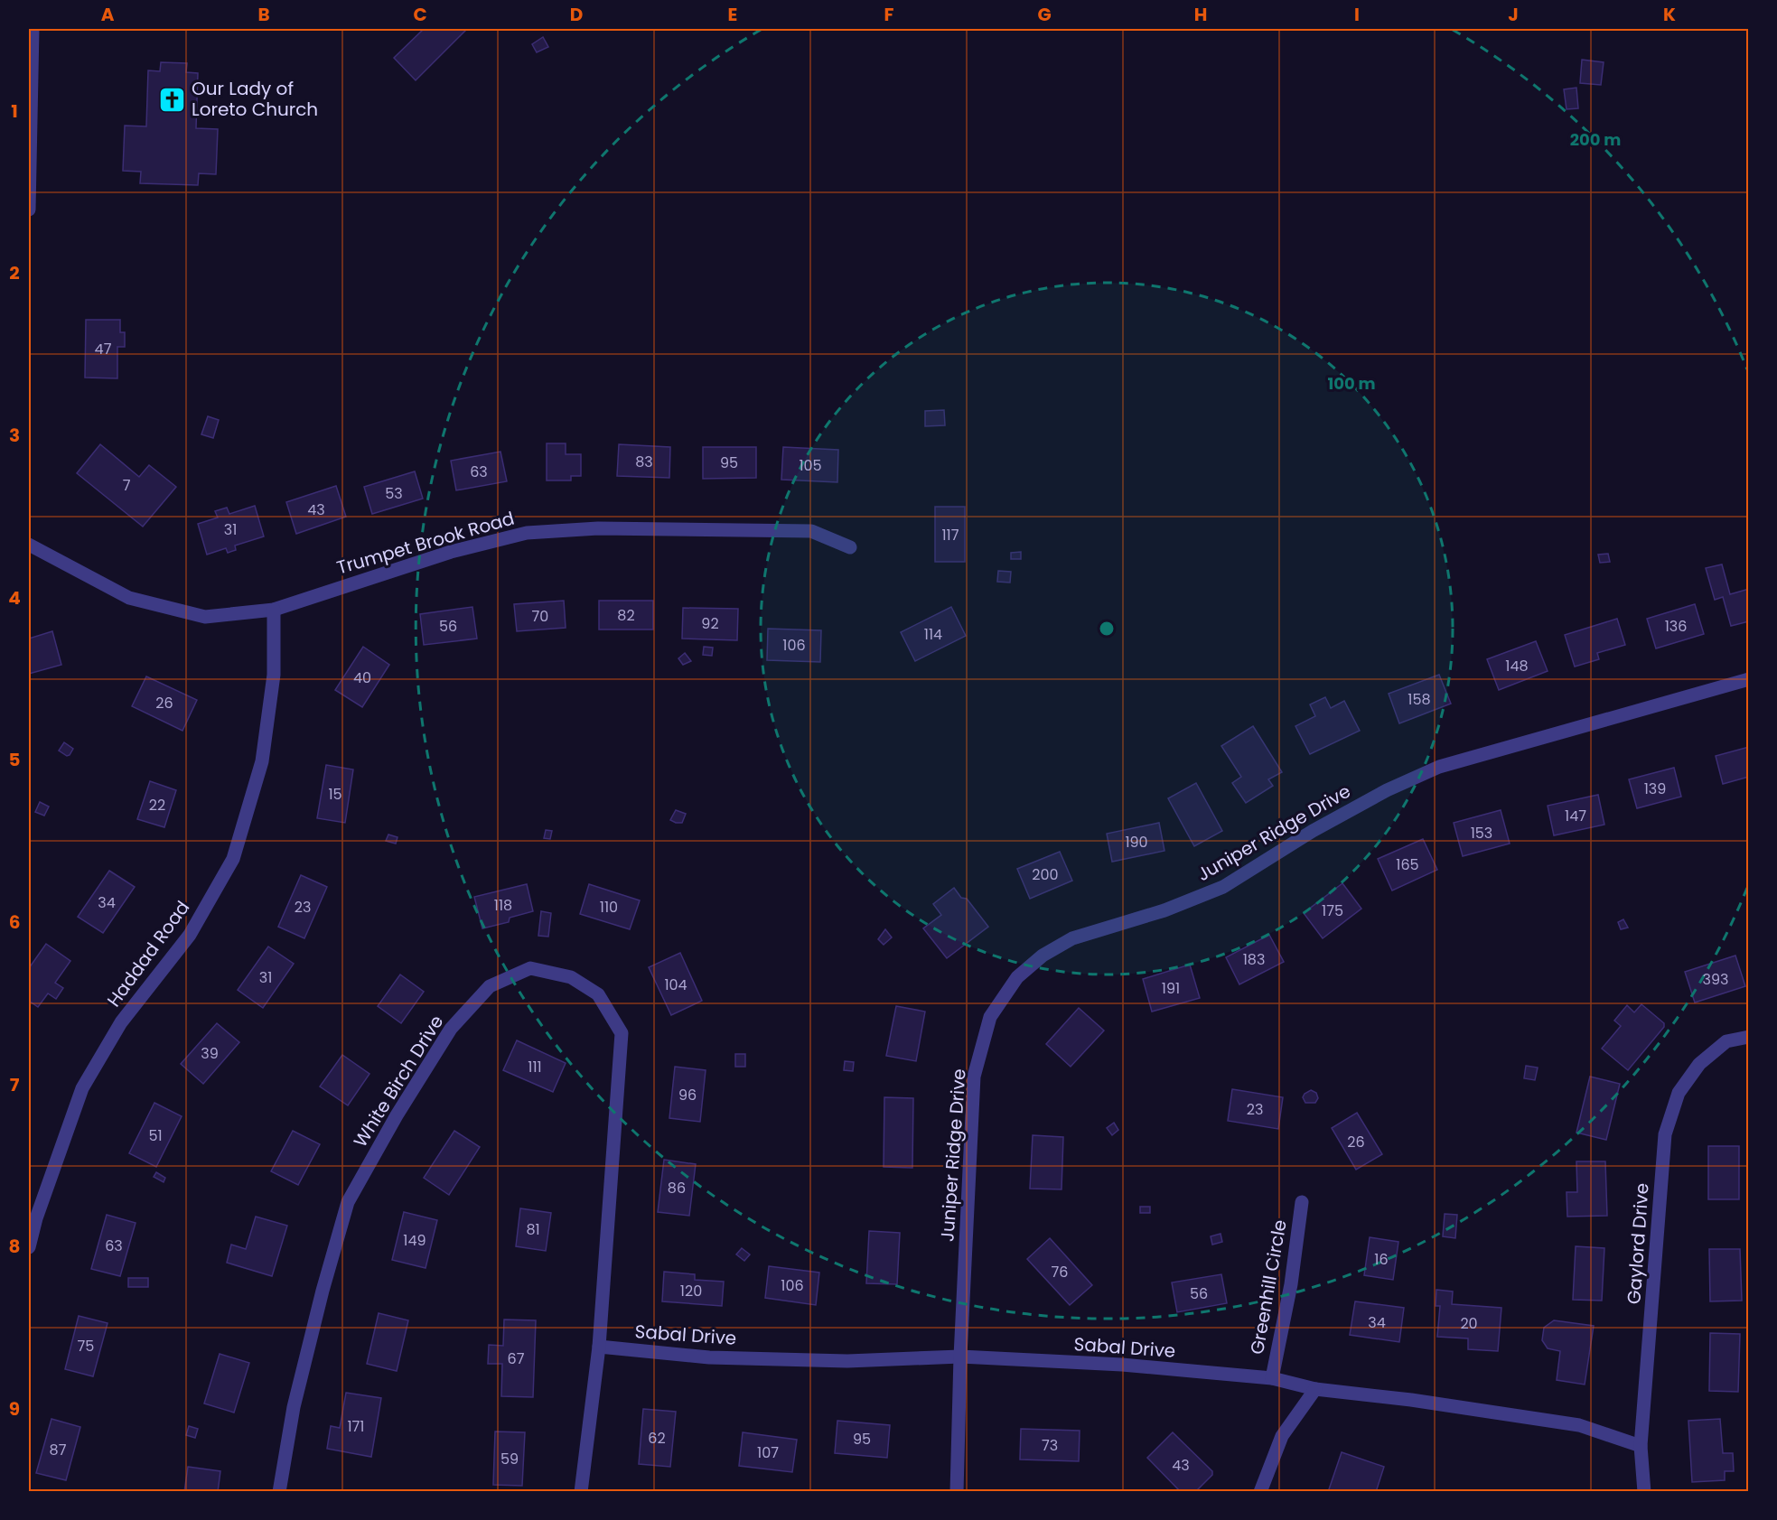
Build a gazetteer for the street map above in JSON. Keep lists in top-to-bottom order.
{
  "streets": {
    "street": [
      "Trumpet Brook Road",
      "Juniper Ridge Drive",
      "Haddad Road",
      "White Birch Drive",
      "Gaylord Drive",
      "Greenhill Circle",
      "Sabal Drive"
    ]
  },
  "crossings": [
    ["Trumpet Brook Road", "Haddad Road"],
    ["Juniper Ridge Drive", "Sabal Drive"],
    ["White Birch Drive", "Sabal Drive"],
    ["Gaylord Drive", "Sabal Drive"],
    ["Greenhill Circle", "Sabal Drive"]
  ],
  "places": {
    "church": ["Our Lady of Loreto Church"]
  },
  "house_numbers": [
    "47",
    "83",
    "95",
    "105",
    "63",
    "7",
    "53",
    "43",
    "31",
    "117",
    "82",
    "70",
    "92",
    "56",
    "136",
    "114",
    "106",
    "148",
    "40",
    "158",
    "26",
    "139",
    "15",
    "22",
    "147",
    "153",
    "190",
    "165",
    "200",
    "34",
    "118",
    "23",
    "110",
    "175",
    "183",
    "31",
    "393",
    "104",
    "191",
    "39",
    "111",
    "96",
    "23",
    "51",
    "26",
    "86",
    "81",
    "149",
    "63",
    "16",
    "76",
    "106",
    "120",
    "56",
    "34",
    "20",
    "75",
    "67",
    "171",
    "62",
    "95",
    "73",
    "87",
    "107",
    "59",
    "43"
  ],
  "grid": {
    "columns": [
      "A",
      "B",
      "C",
      "D",
      "E",
      "F",
      "G",
      "H",
      "I",
      "J",
      "K"
    ],
    "rows": [
      "1",
      "2",
      "3",
      "4",
      "5",
      "6",
      "7",
      "8",
      "9"
    ]
  },
  "rings": ["200 m", "100 m"]
}
